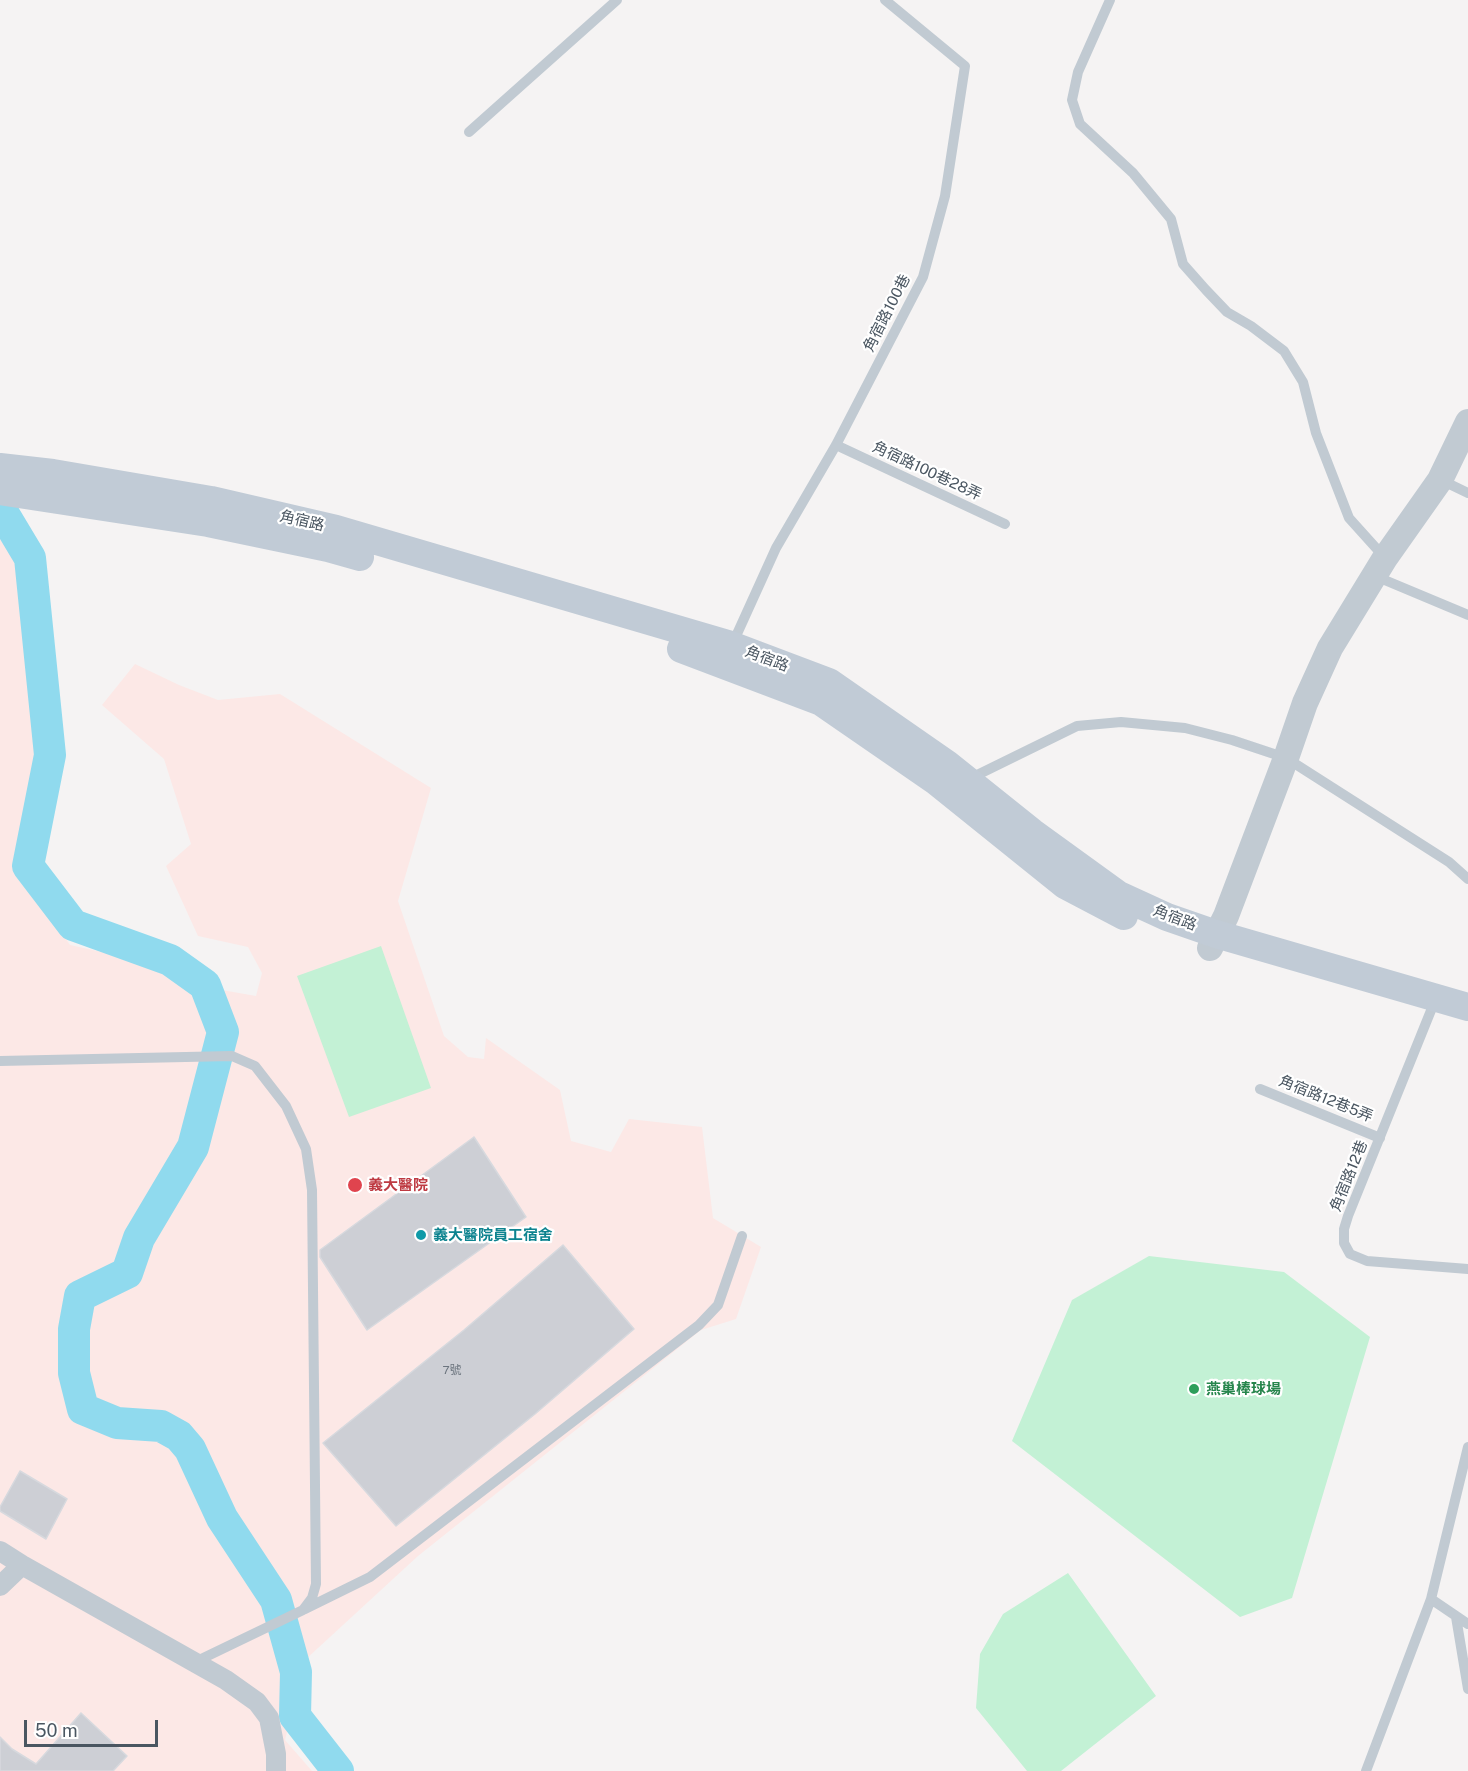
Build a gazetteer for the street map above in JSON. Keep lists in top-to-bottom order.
{
  "streets": {
    "main road": ["角宿路"],
    "lane": [
      "角宿路100巷",
      "角宿路100巷28弄",
      "角宿路12巷5弄",
      "角宿路12巷"
    ]
  },
  "crossings": [
    ["角宿路100巷", "角宿路100巷28弄"],
    ["角宿路100巷", "角宿路"],
    ["角宿路", "角宿路12巷"],
    ["角宿路12巷5弄", "角宿路12巷"]
  ],
  "places": ["義大醫院", "義大醫院員工宿舍", "燕巢棒球場"],
  "house_numbers": ["7號"],
  "scale_bar": "50 m"
}
